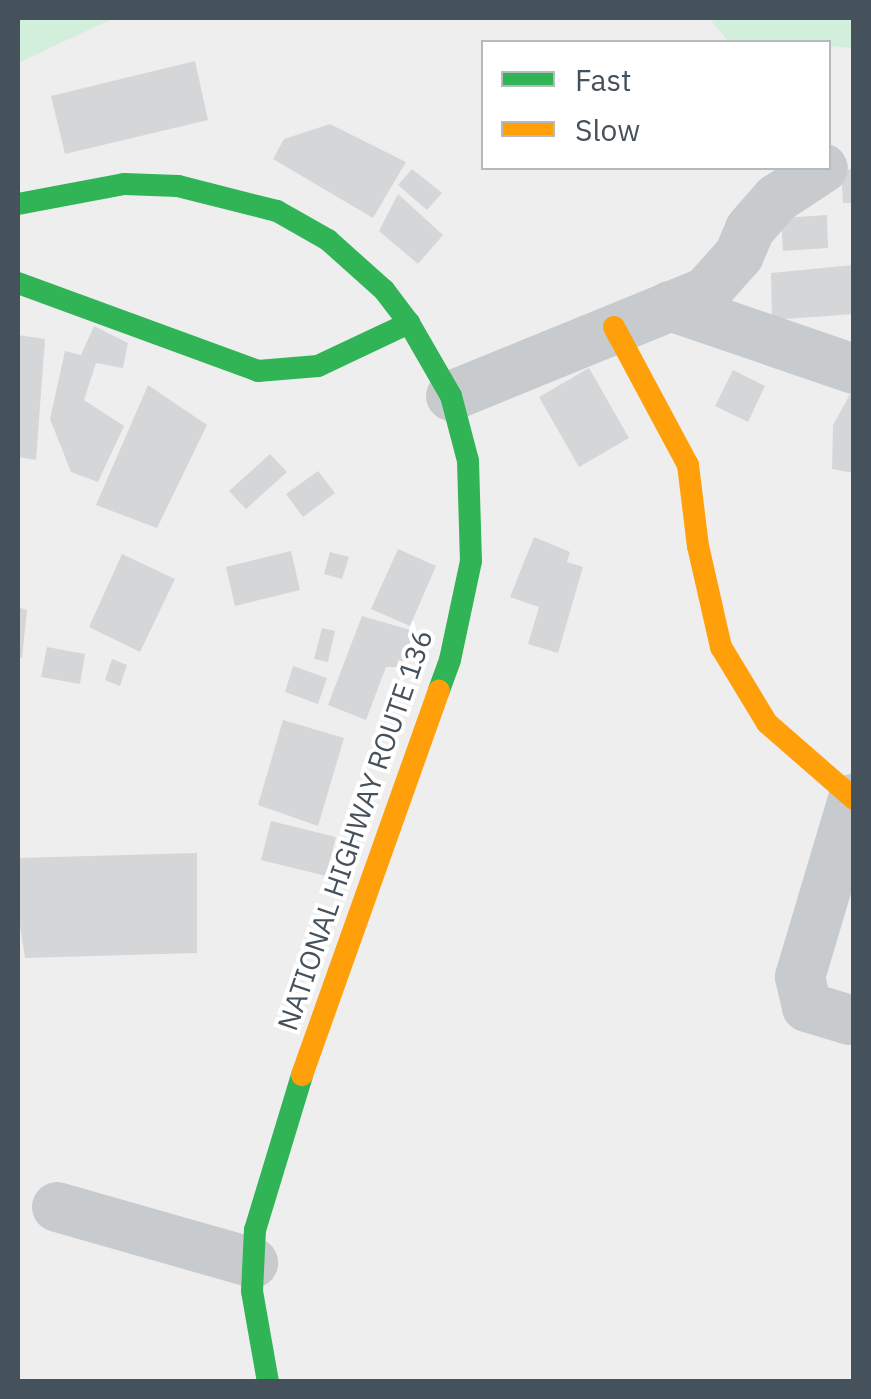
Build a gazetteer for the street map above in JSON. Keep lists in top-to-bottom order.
{
  "streets": {
    "main road": ["NATIONAL HIGHWAY ROUTE 136"]
  },
  "legend": ["Fast", "Slow"]
}
